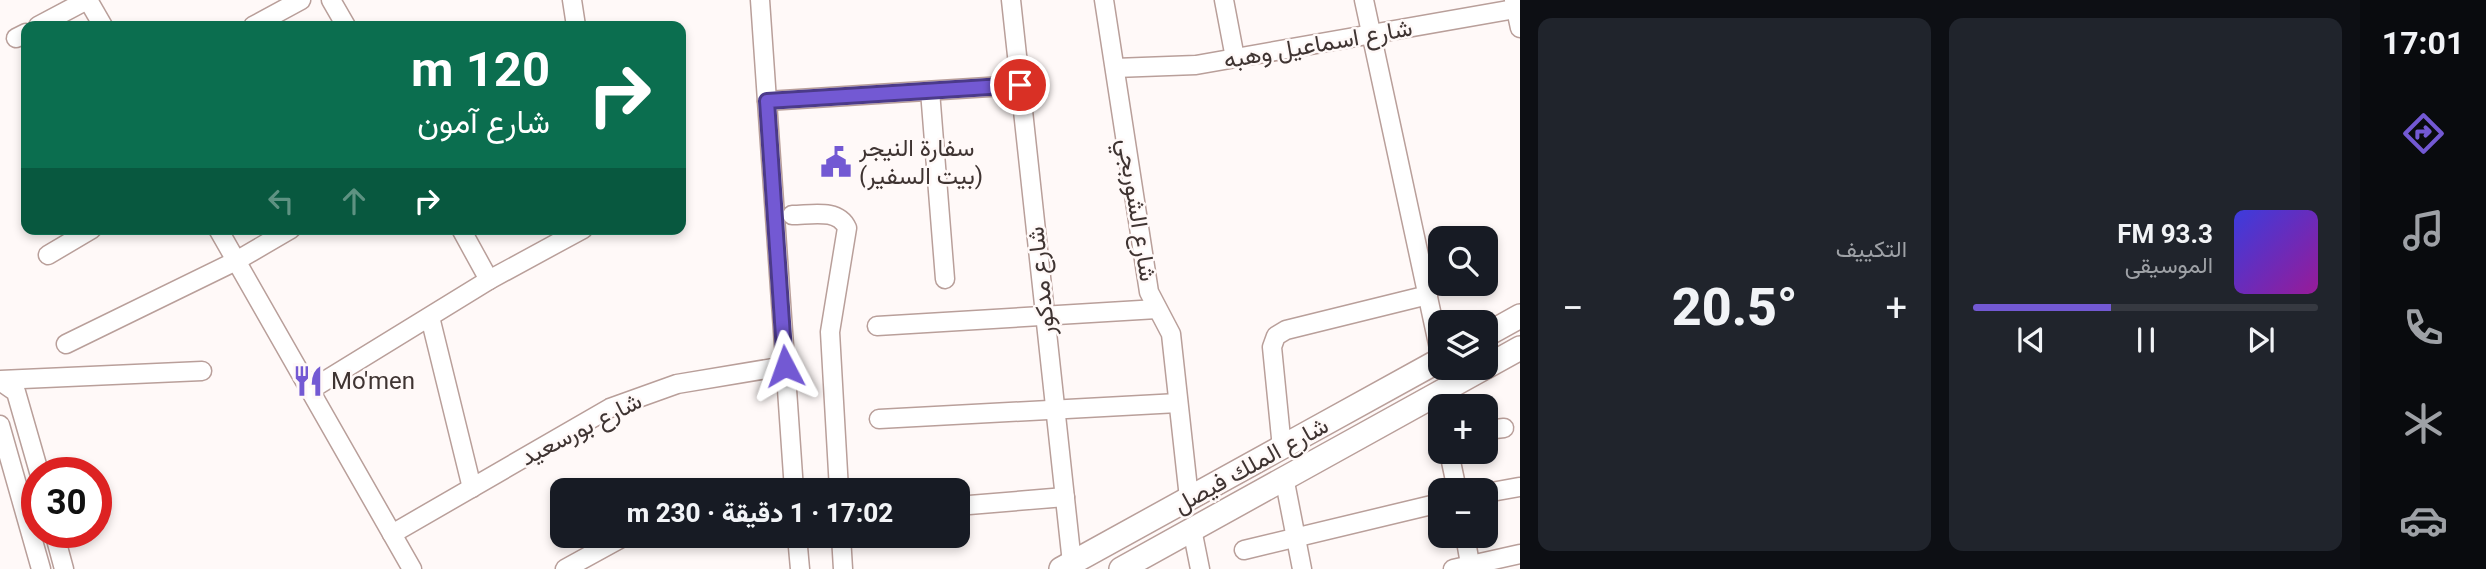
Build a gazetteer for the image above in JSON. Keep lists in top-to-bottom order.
{
  "streets": {
    "main road": ["شارع الملك فيصل"],
    "street": [
      "شارع اسماعيل وهبه",
      "شارع الشوربجي",
      "شارع مدكور",
      "شارع بورسعيد"
    ]
  },
  "crossings": [
    ["شارع اسماعيل وهبه", "شارع الشوربجي"],
    ["شارع الشوربجي", "شارع الملك فيصل"],
    ["شارع مدكور", "شارع الملك فيصل"]
  ],
  "places": {
    "public building": ["سفارة النيجر (بيت السفير)"],
    "restaurant": ["Mo'men"]
  },
  "page": {
    "tabs": "17:01",
    "tile": "التكييف",
    "turn": ["120 m", "شارع آمون"],
    "song": ["93.3 FM", "الموسيقى"],
    "map_buttons": ["+", "−"],
    "heat": ["−", "20.5°", "+"],
    "limit": "30",
    "trip": "17:02 · 1 دقيقة · 230 m"
  }
}
